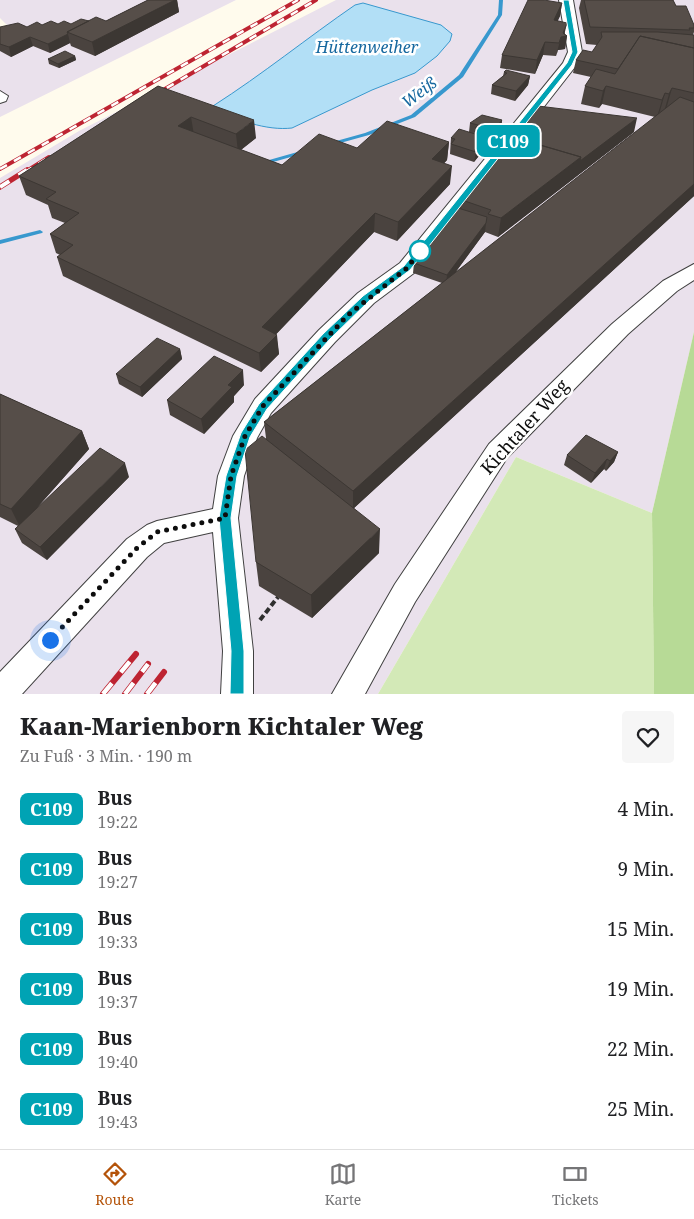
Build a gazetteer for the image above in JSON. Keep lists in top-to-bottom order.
{
  "streets": {
    "street": ["Kichtaler Weg"]
  },
  "water": ["Hüttenweiher", "Weiß"],
  "lines": ["bus line C109"],
  "page": {
    "on_map": "C109",
    "heading": ["Kaan-Marienborn Kichtaler Weg", "Zu Fuß · 3 Min. · 190 m"],
    "list": [
      {
        "mark": "C109",
        "name": "Bus",
        "note": "19:22",
        "value": "4 Min."
      },
      {
        "mark": "C109",
        "name": "Bus",
        "note": "19:27",
        "value": "9 Min."
      },
      {
        "mark": "C109",
        "name": "Bus",
        "note": "19:33",
        "value": "15 Min."
      },
      {
        "mark": "C109",
        "name": "Bus",
        "note": "19:37",
        "value": "19 Min."
      },
      {
        "mark": "C109",
        "name": "Bus",
        "note": "19:40",
        "value": "22 Min."
      },
      {
        "mark": "C109",
        "name": "Bus",
        "note": "19:43",
        "value": "25 Min."
      }
    ],
    "tabs": ["Route", "Karte", "Tickets"]
  }
}
